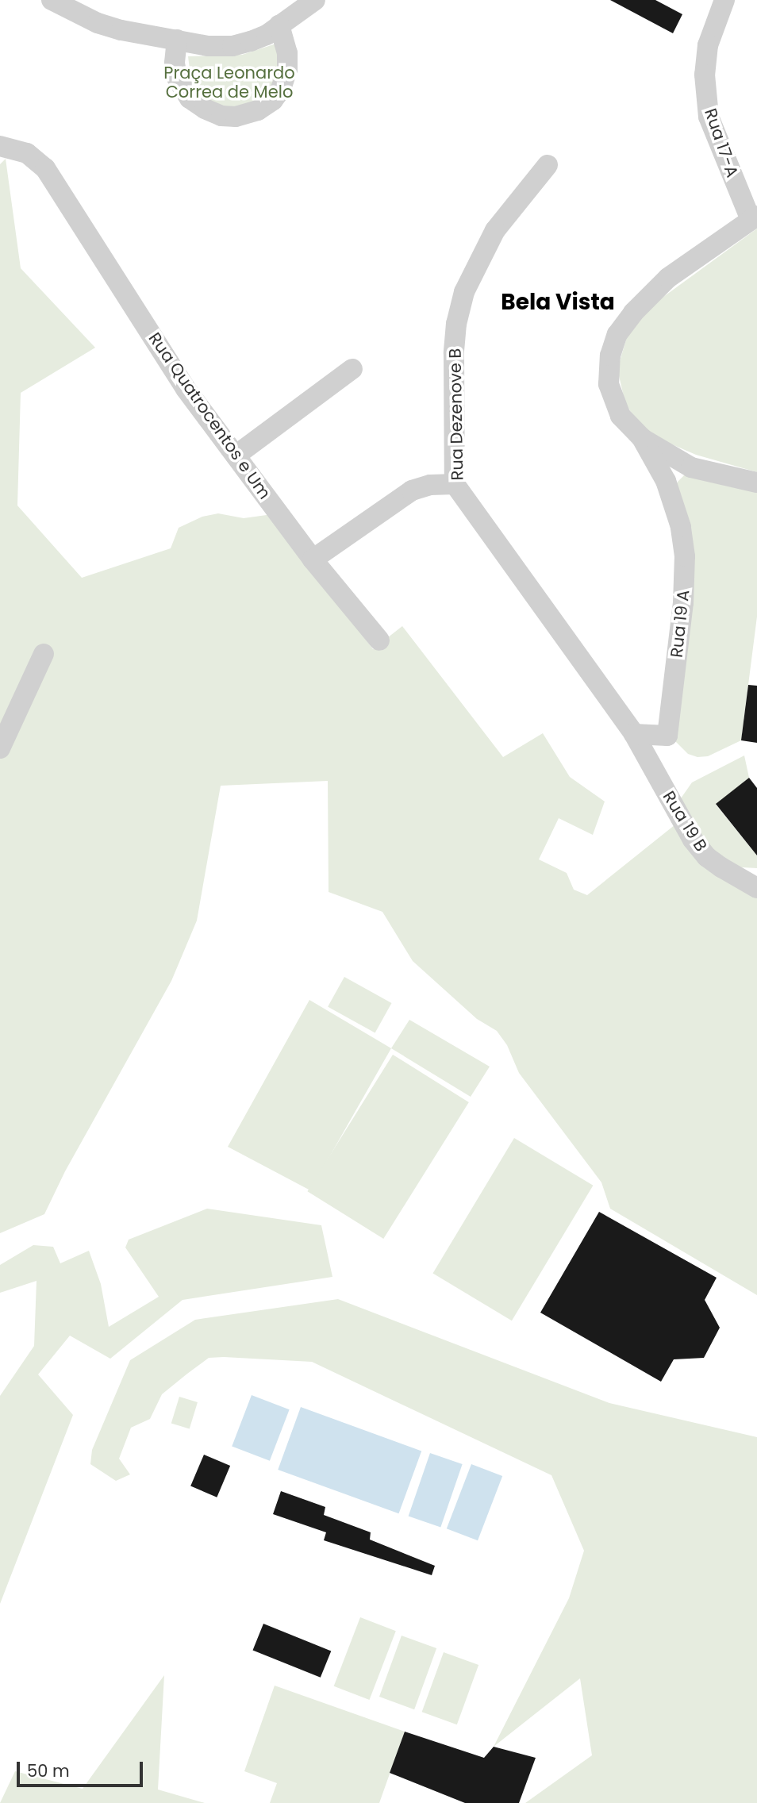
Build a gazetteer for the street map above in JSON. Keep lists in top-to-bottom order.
{
  "streets": {
    "street": [
      "Rua 17-A",
      "Rua Dezenove B",
      "Rua Quatrocentos e Um",
      "Rua 19 A",
      "Rua 19 B"
    ]
  },
  "crossings": [
    ["Rua Dezenove B", "Rua 19 A"],
    ["Rua Dezenove B", "Rua 19 B"],
    ["Rua 19 A", "Rua 19 B"]
  ],
  "districts": ["Bela Vista"],
  "parks": ["Praça Leonardo Correa de Melo"],
  "scale_bar": "50 m"
}
